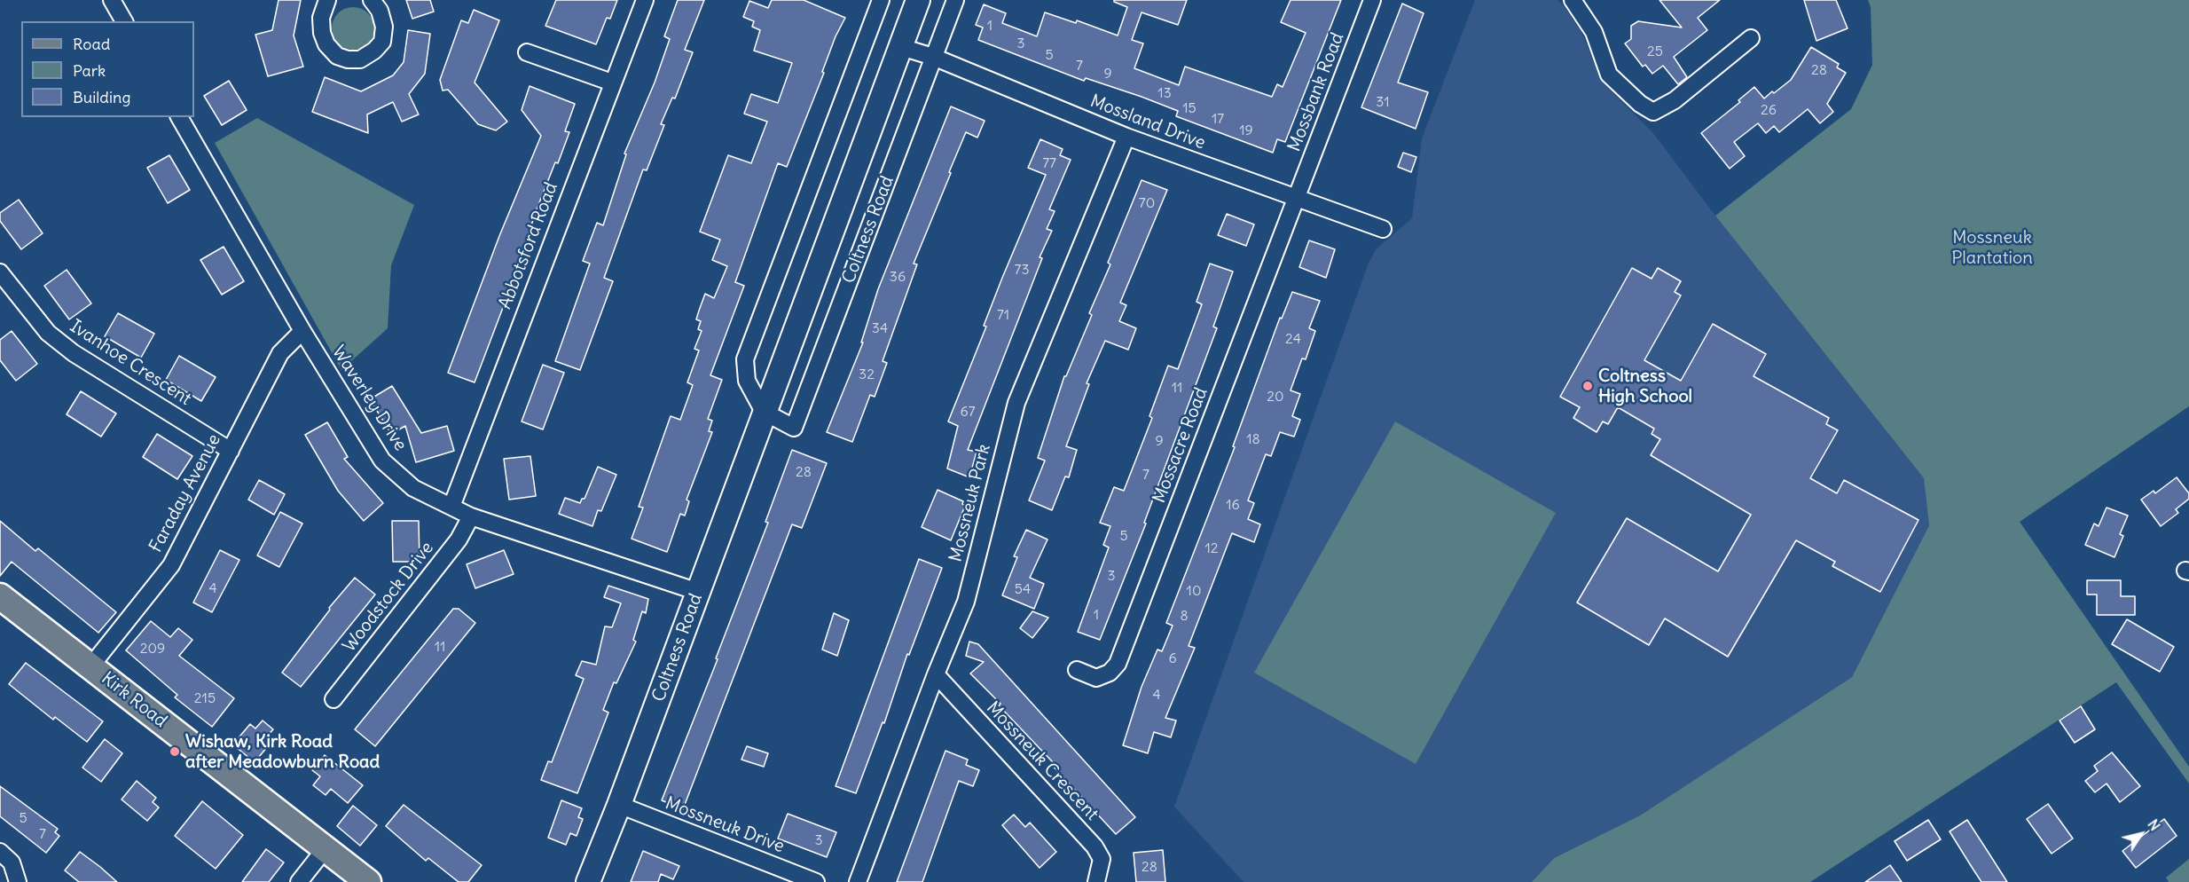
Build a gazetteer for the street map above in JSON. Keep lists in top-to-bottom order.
{
  "streets": {
    "main road": ["Kirk Road"],
    "street": [
      "Mossbank Road",
      "Mossland Drive",
      "Coltness Road",
      "Abbotsford Road",
      "Ivanhoe Crescent",
      "Waverley Drive",
      "Mossacre Road",
      "Faraday Avenue",
      "Mossneuk Park",
      "Woodstock Drive",
      "Mossneuk Crescent",
      "Mossneuk Drive"
    ]
  },
  "crossings": [
    ["Mossbank Road", "Mossland Drive"],
    ["Mossbank Road", "Mossacre Road"],
    ["Mossland Drive", "Coltness Road"],
    ["Mossland Drive", "Mossacre Road"],
    ["Mossland Drive", "Mossneuk Park"],
    ["Coltness Road", "Waverley Drive"],
    ["Coltness Road", "Mossneuk Drive"],
    ["Abbotsford Road", "Waverley Drive"],
    ["Ivanhoe Crescent", "Faraday Avenue"],
    ["Waverley Drive", "Faraday Avenue"],
    ["Waverley Drive", "Woodstock Drive"],
    ["Faraday Avenue", "Kirk Road"],
    ["Mossneuk Park", "Mossneuk Crescent"]
  ],
  "parks": ["Mossneuk Plantation"],
  "places": ["Coltness High School", "Wishaw, Kirk Road after Meadowburn Road"],
  "house_numbers": [
    "1",
    "3",
    "25",
    "5",
    "7",
    "28",
    "9",
    "13",
    "31",
    "15",
    "26",
    "17",
    "19",
    "77",
    "70",
    "73",
    "36",
    "71",
    "34",
    "24",
    "32",
    "11",
    "20",
    "67",
    "18",
    "9",
    "28",
    "7",
    "16",
    "5",
    "12",
    "3",
    "4",
    "54",
    "10",
    "1",
    "8",
    "11",
    "209",
    "6",
    "4",
    "215",
    "5",
    "7",
    "3",
    "28"
  ],
  "legend": ["Road", "Park", "Building"],
  "north": "top right"
}
